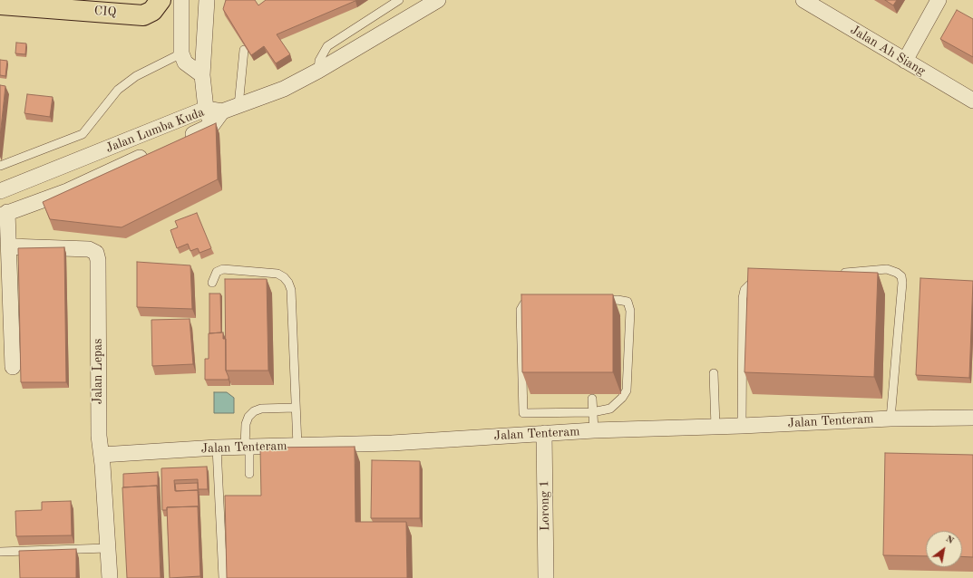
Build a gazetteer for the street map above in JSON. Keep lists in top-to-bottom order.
{
  "streets": {
    "highway": ["CIQ"],
    "street": [
      "Jalan Ah Siang",
      "Jalan Lumba Kuda",
      "Jalan Lepas",
      "Jalan Tenteram",
      "Lorong 1"
    ]
  },
  "crossings": [
    ["Jalan Lepas", "Jalan Tenteram"],
    ["Jalan Tenteram", "Lorong 1"]
  ],
  "north": "top right"
}
